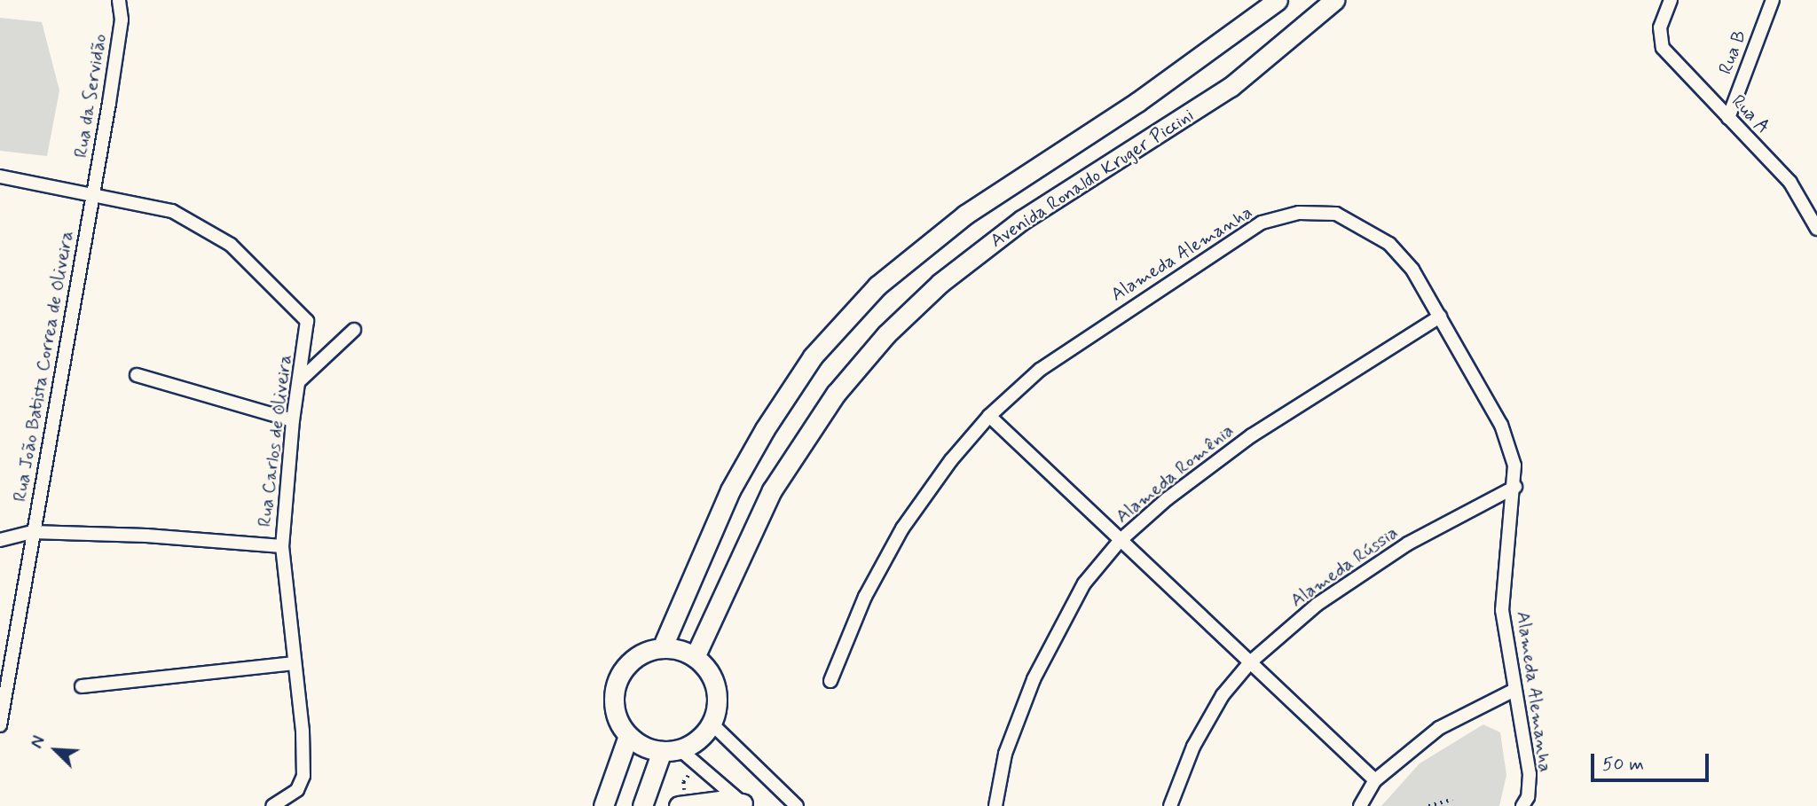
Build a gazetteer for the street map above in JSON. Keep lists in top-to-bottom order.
{
  "streets": {
    "main road": ["Avenida Ronaldo Kruger Piccini"],
    "street": [
      "Rua B",
      "Rua da Servidão",
      "Rua A",
      "Alameda Alemanha",
      "Rua João Batista Correa de Oliveira",
      "Rua Carlos de Oliveira",
      "Alameda Romênia",
      "Alameda Rússia"
    ]
  },
  "crossings": [
    ["Rua B", "Rua A"],
    ["Rua da Servidão", "Rua João Batista Correa de Oliveira"],
    ["Rua da Servidão", "Rua Carlos de Oliveira"],
    ["Alameda Alemanha", "Alameda Romênia"],
    ["Alameda Alemanha", "Alameda Rússia"],
    ["Rua João Batista Correa de Oliveira", "Rua Carlos de Oliveira"]
  ],
  "scale_bar": "50 m",
  "north": "top left"
}
